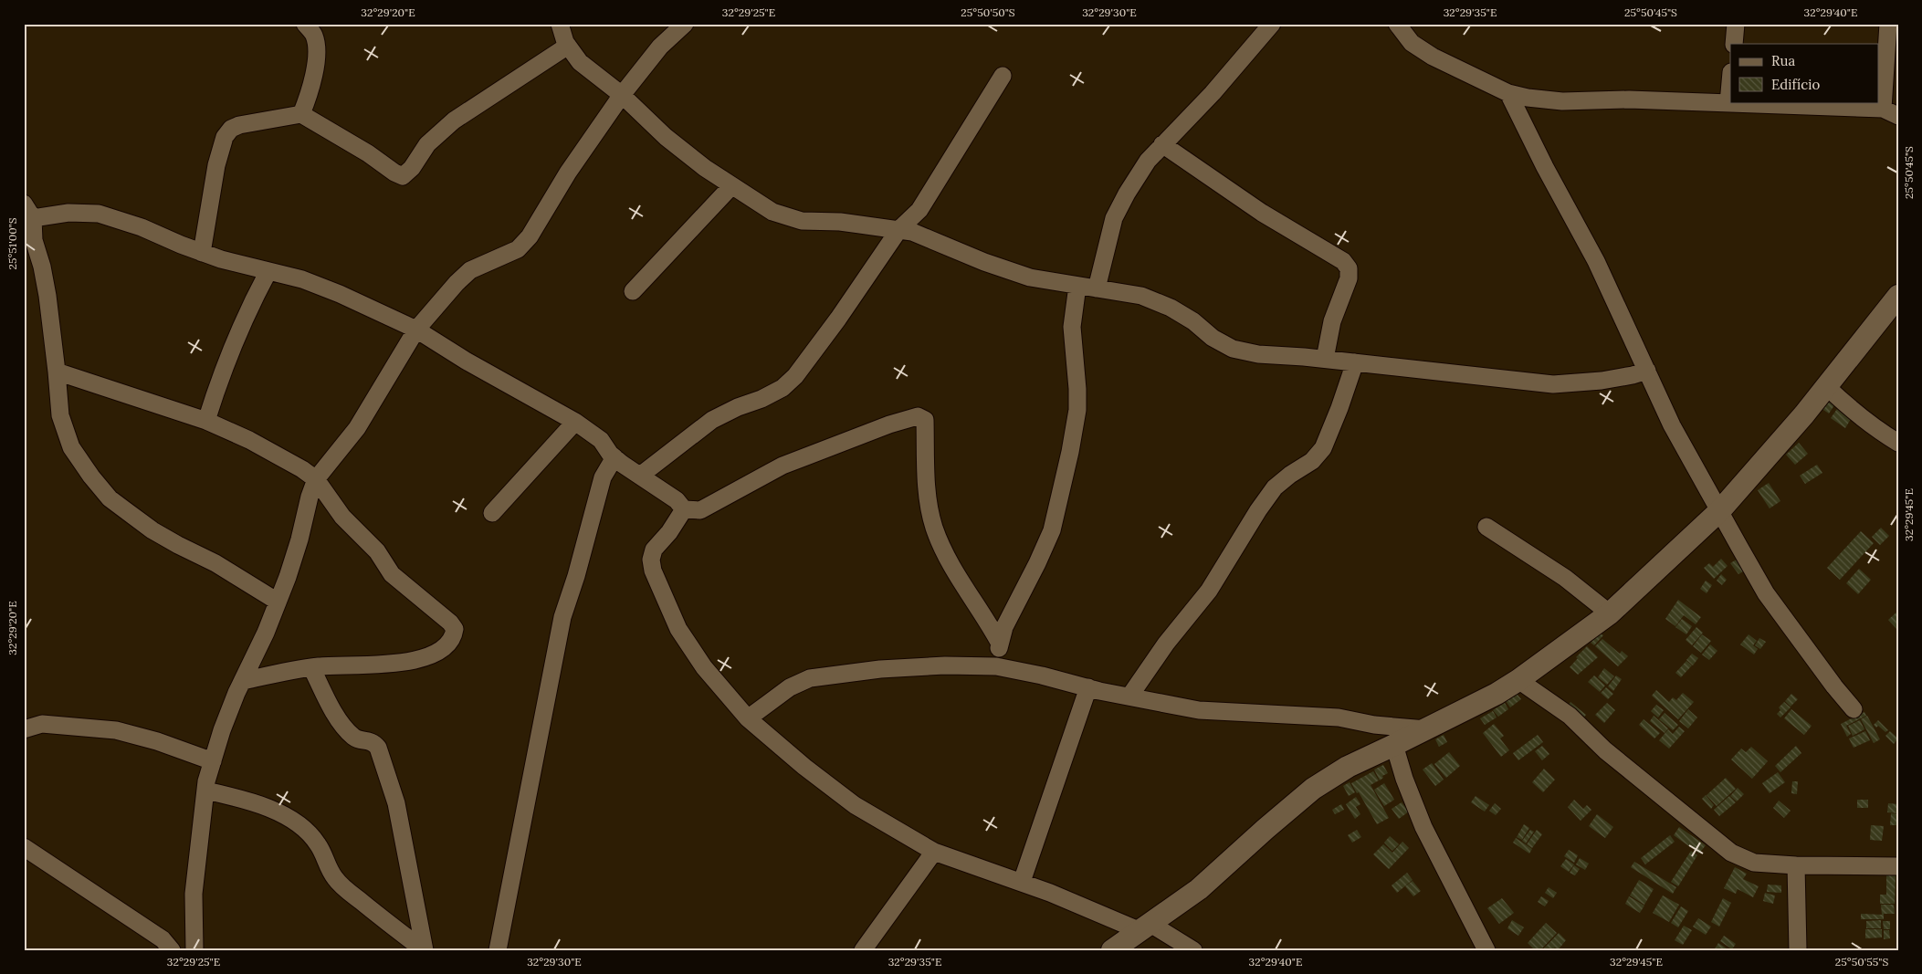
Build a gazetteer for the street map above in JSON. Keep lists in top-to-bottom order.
{
  "legend": ["Rua", "Edifício"],
  "coordinates": [
    "32°29'20\"E",
    "32°29'25\"E",
    "25°50'50\"S",
    "32°29'30\"E",
    "32°29'35\"E",
    "25°50'45\"S",
    "32°29'40\"E",
    "25°51'00\"S",
    "32°29'45\"E",
    "25°50'55\"S"
  ]
}
